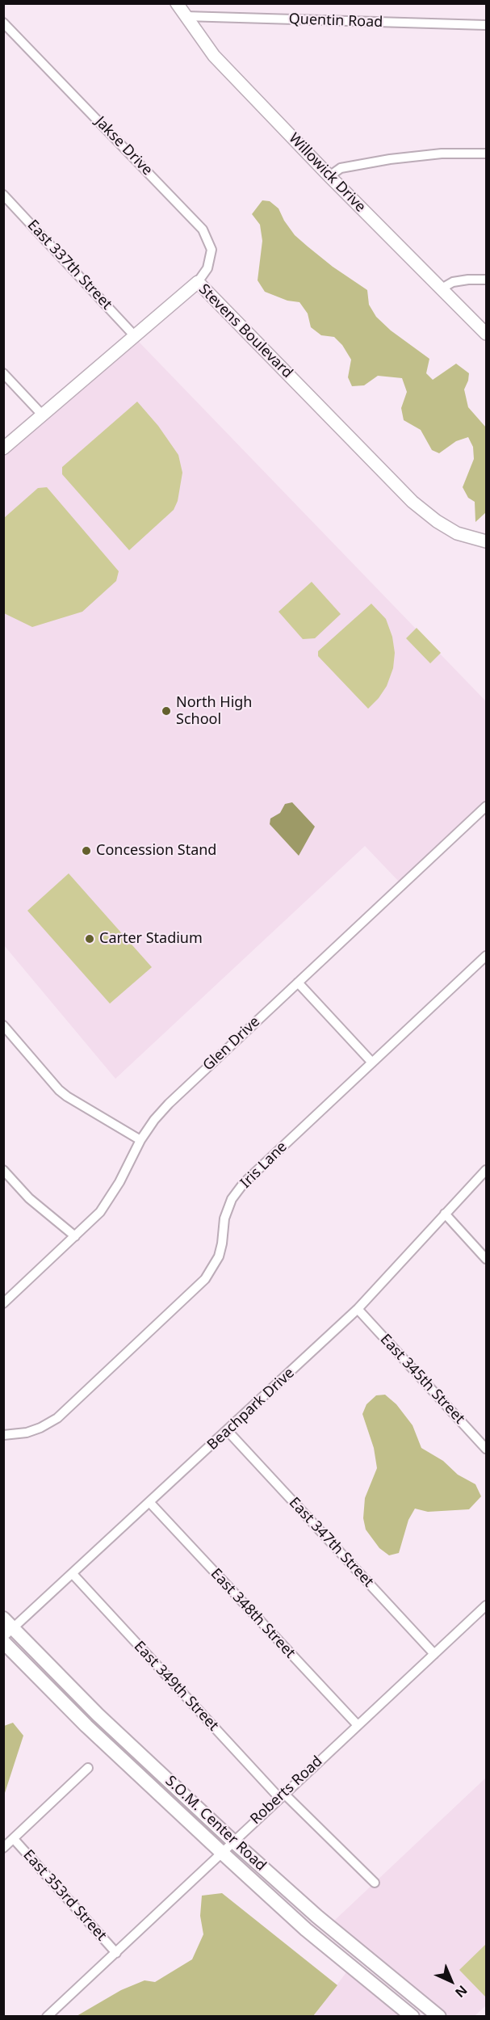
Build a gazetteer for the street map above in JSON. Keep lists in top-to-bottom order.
{
  "streets": {
    "main road": ["S.O.M. Center Road"],
    "street": [
      "Quentin Road",
      "Jakse Drive",
      "Willowick Drive",
      "East 337th Street",
      "Stevens Boulevard",
      "Glen Drive",
      "Iris Lane",
      "East 345th Street",
      "Beachpark Drive",
      "East 347th Street",
      "East 348th Street",
      "East 349th Street",
      "Roberts Road",
      "East 353rd Street"
    ]
  },
  "crossings": [
    ["Quentin Road", "Willowick Drive"],
    ["Jakse Drive", "Stevens Boulevard"],
    ["East 337th Street", "Stevens Boulevard"],
    ["East 345th Street", "Beachpark Drive"],
    ["Beachpark Drive", "East 347th Street"],
    ["Beachpark Drive", "East 348th Street"],
    ["Beachpark Drive", "East 349th Street"],
    ["Beachpark Drive", "S.O.M. Center Road"],
    ["East 347th Street", "Roberts Road"],
    ["East 348th Street", "Roberts Road"],
    ["East 349th Street", "Roberts Road"],
    ["Roberts Road", "S.O.M. Center Road"],
    ["Roberts Road", "East 353rd Street"]
  ],
  "places": ["North High School", "Concession Stand", "Carter Stadium"],
  "north": "bottom right"
}
